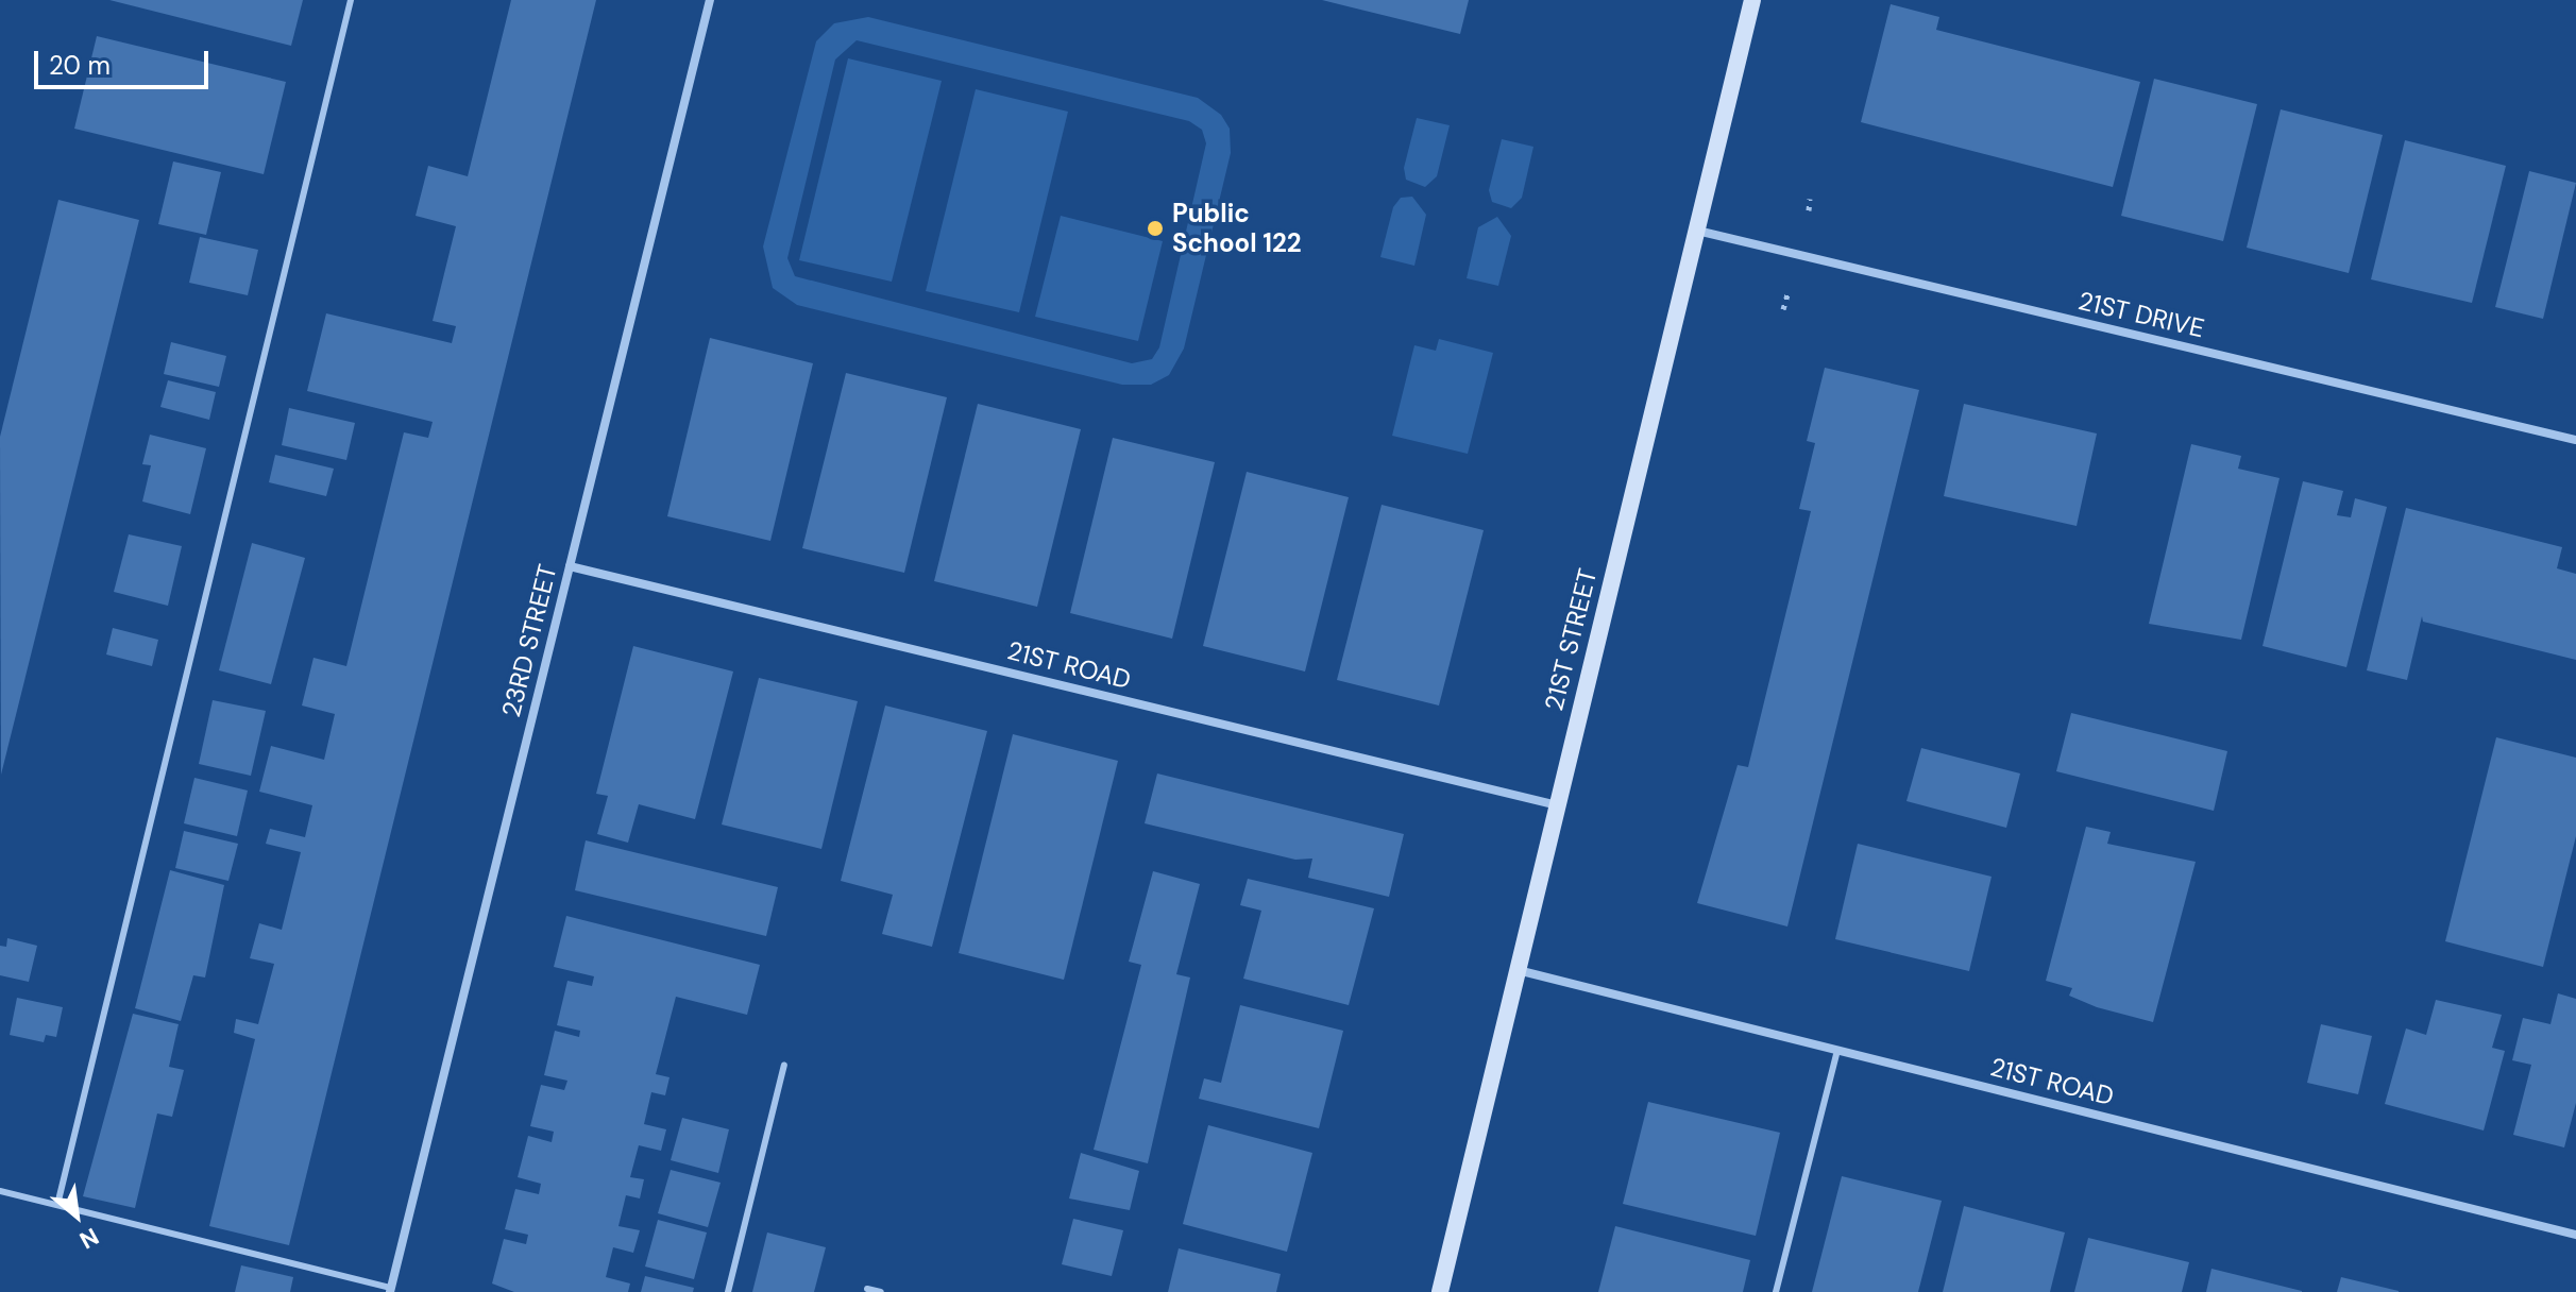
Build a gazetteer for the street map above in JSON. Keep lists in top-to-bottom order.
{
  "streets": {
    "street": [
      "21ST DRIVE",
      "21ST STREET",
      "23RD STREET",
      "21ST ROAD"
    ]
  },
  "crossings": [
    ["21ST DRIVE", "21ST STREET"],
    ["21ST STREET", "21ST ROAD"],
    ["23RD STREET", "21ST ROAD"]
  ],
  "places": ["Public School 122"],
  "scale_bar": "20 m",
  "north": "bottom right"
}
